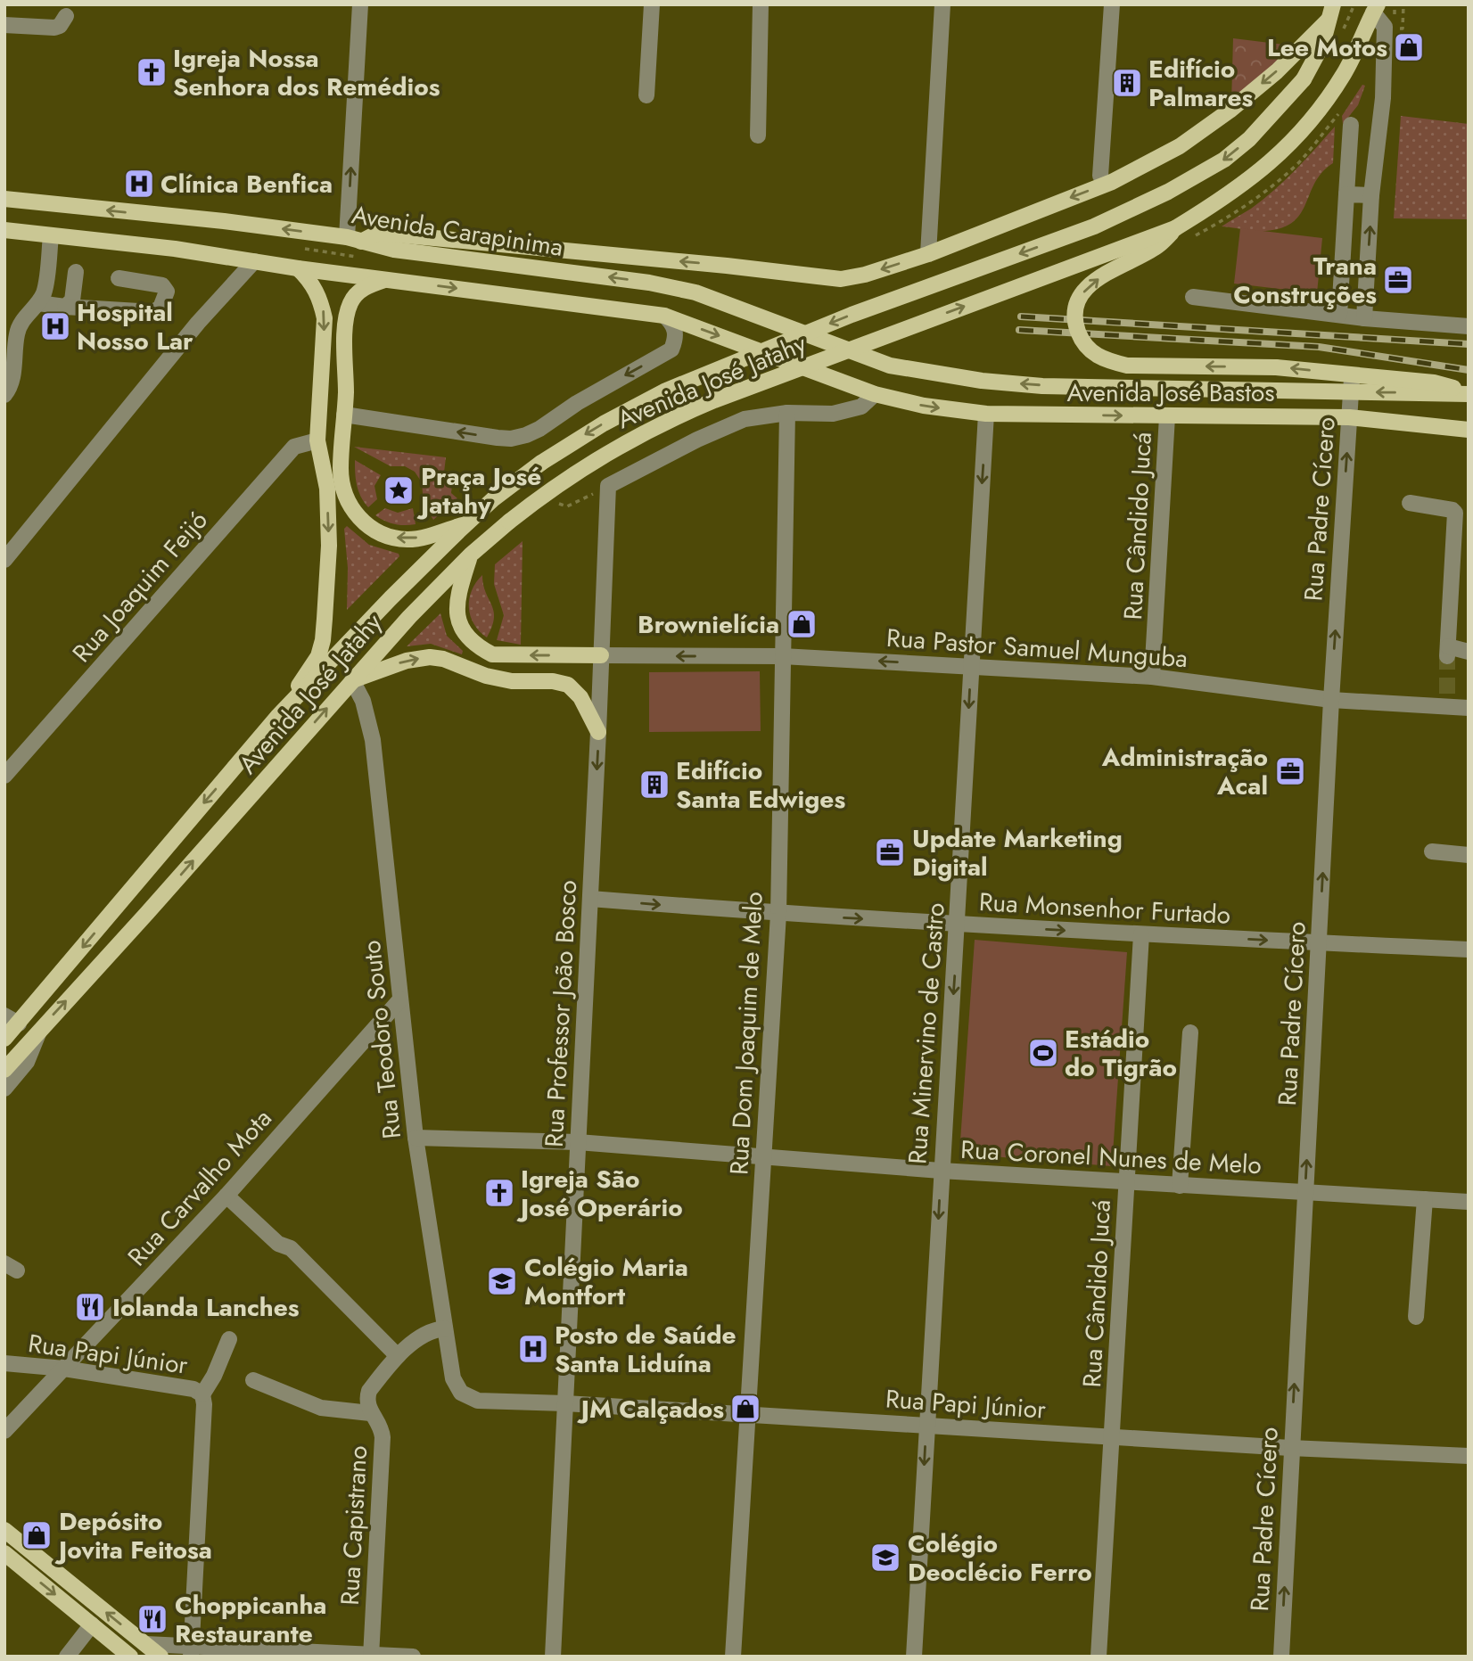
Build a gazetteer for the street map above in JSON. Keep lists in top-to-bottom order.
{
  "streets": {
    "main road": ["Avenida Carapinima", "Avenida José Jatahy", "Avenida José Bastos"],
    "street": [
      "Rua Padre Cícero",
      "Rua Cândido Jucá",
      "Rua Joaquim Feijó",
      "Rua Pastor Samuel Munguba",
      "Rua Monsenhor Furtado",
      "Rua Professor João Bosco",
      "Rua Dom Joaquim de Melo",
      "Rua Minervino de Castro",
      "Rua Teodoro Souto",
      "Rua Coronel Nunes de Melo",
      "Rua Carvalho Mota",
      "Rua Papi Júnior",
      "Rua Capistrano"
    ]
  },
  "crossings": [
    ["Avenida Carapinima", "Avenida José Bastos"],
    ["Avenida José Jatahy", "Rua Teodoro Souto"],
    ["Avenida José Bastos", "Rua Padre Cícero"],
    ["Avenida José Bastos", "Rua Cândido Jucá"],
    ["Avenida José Bastos", "Rua Minervino de Castro"],
    ["Rua Padre Cícero", "Rua Pastor Samuel Munguba"],
    ["Rua Padre Cícero", "Rua Monsenhor Furtado"],
    ["Rua Padre Cícero", "Rua Coronel Nunes de Melo"],
    ["Rua Padre Cícero", "Rua Papi Júnior"],
    ["Rua Cândido Jucá", "Rua Pastor Samuel Munguba"],
    ["Rua Cândido Jucá", "Rua Monsenhor Furtado"],
    ["Rua Cândido Jucá", "Rua Coronel Nunes de Melo"],
    ["Rua Cândido Jucá", "Rua Papi Júnior"],
    ["Rua Pastor Samuel Munguba", "Rua Professor João Bosco"],
    ["Rua Pastor Samuel Munguba", "Rua Dom Joaquim de Melo"],
    ["Rua Pastor Samuel Munguba", "Rua Minervino de Castro"],
    ["Rua Monsenhor Furtado", "Rua Professor João Bosco"],
    ["Rua Monsenhor Furtado", "Rua Dom Joaquim de Melo"],
    ["Rua Monsenhor Furtado", "Rua Minervino de Castro"],
    ["Rua Professor João Bosco", "Rua Coronel Nunes de Melo"],
    ["Rua Professor João Bosco", "Rua Papi Júnior"],
    ["Rua Dom Joaquim de Melo", "Rua Coronel Nunes de Melo"],
    ["Rua Dom Joaquim de Melo", "Rua Papi Júnior"],
    ["Rua Minervino de Castro", "Rua Coronel Nunes de Melo"],
    ["Rua Minervino de Castro", "Rua Papi Júnior"],
    ["Rua Teodoro Souto", "Rua Coronel Nunes de Melo"],
    ["Rua Teodoro Souto", "Rua Carvalho Mota"],
    ["Rua Teodoro Souto", "Rua Papi Júnior"],
    ["Rua Teodoro Souto", "Rua Capistrano"],
    ["Rua Carvalho Mota", "Rua Papi Júnior"]
  ],
  "one_way": [
    "Rua Padre Cícero",
    "Rua Pastor Samuel Munguba",
    "Rua Monsenhor Furtado",
    "Rua Minervino de Castro"
  ],
  "places": {
    "shop": [
      "Lee Motos",
      "Brownielícia",
      "JM Calçados",
      "Depósito Jovita Feitosa"
    ],
    "church": ["Igreja Nossa Senhora dos Remédios", "Igreja São José Operário"],
    "building": ["Edifício Palmares", "Edifício Santa Edwiges"],
    "hospital": ["Clínica Benfica", "Hospital Nosso Lar", "Posto de Saúde Santa Liduína"],
    "office": ["Trana Construções", "Administração Acal", "Update Marketing Digital"],
    "place": ["Praça José Jatahy"],
    "sports": ["Estádio do Tigrão"],
    "school or university": ["Colégio Maria Montfort", "Colégio Deoclécio Ferro"],
    "restaurant": ["Iolanda Lanches", "Choppicanha Restaurante"]
  }
}
